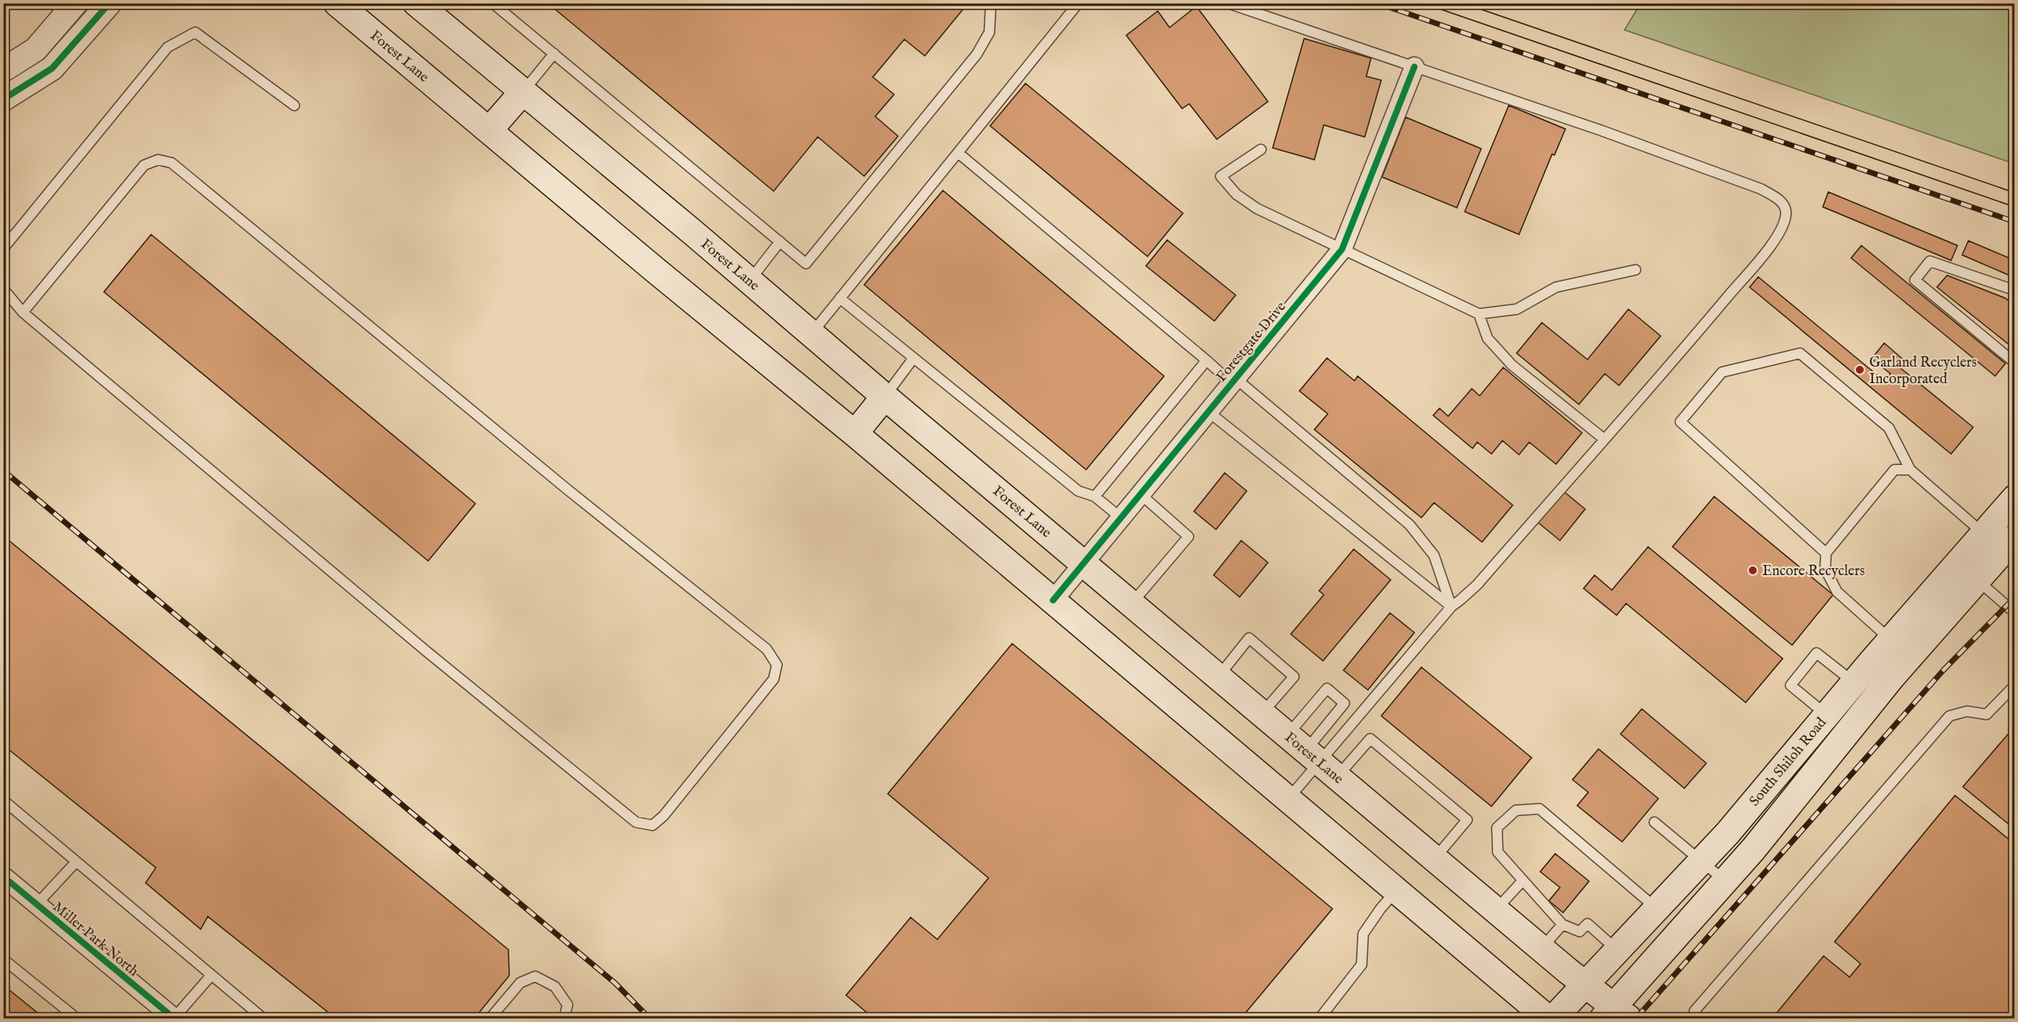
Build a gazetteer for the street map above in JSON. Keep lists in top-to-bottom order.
{
  "streets": {
    "main road": ["Forest Lane", "South Shiloh Road"],
    "street": ["Forestgate Drive", "Miller Park North"]
  },
  "crossings": [
    ["Forest Lane", "Forestgate Drive"],
    ["Forest Lane", "South Shiloh Road"]
  ],
  "places": ["Garland Recyclers Incorporated", "Encore Recyclers"]
}
